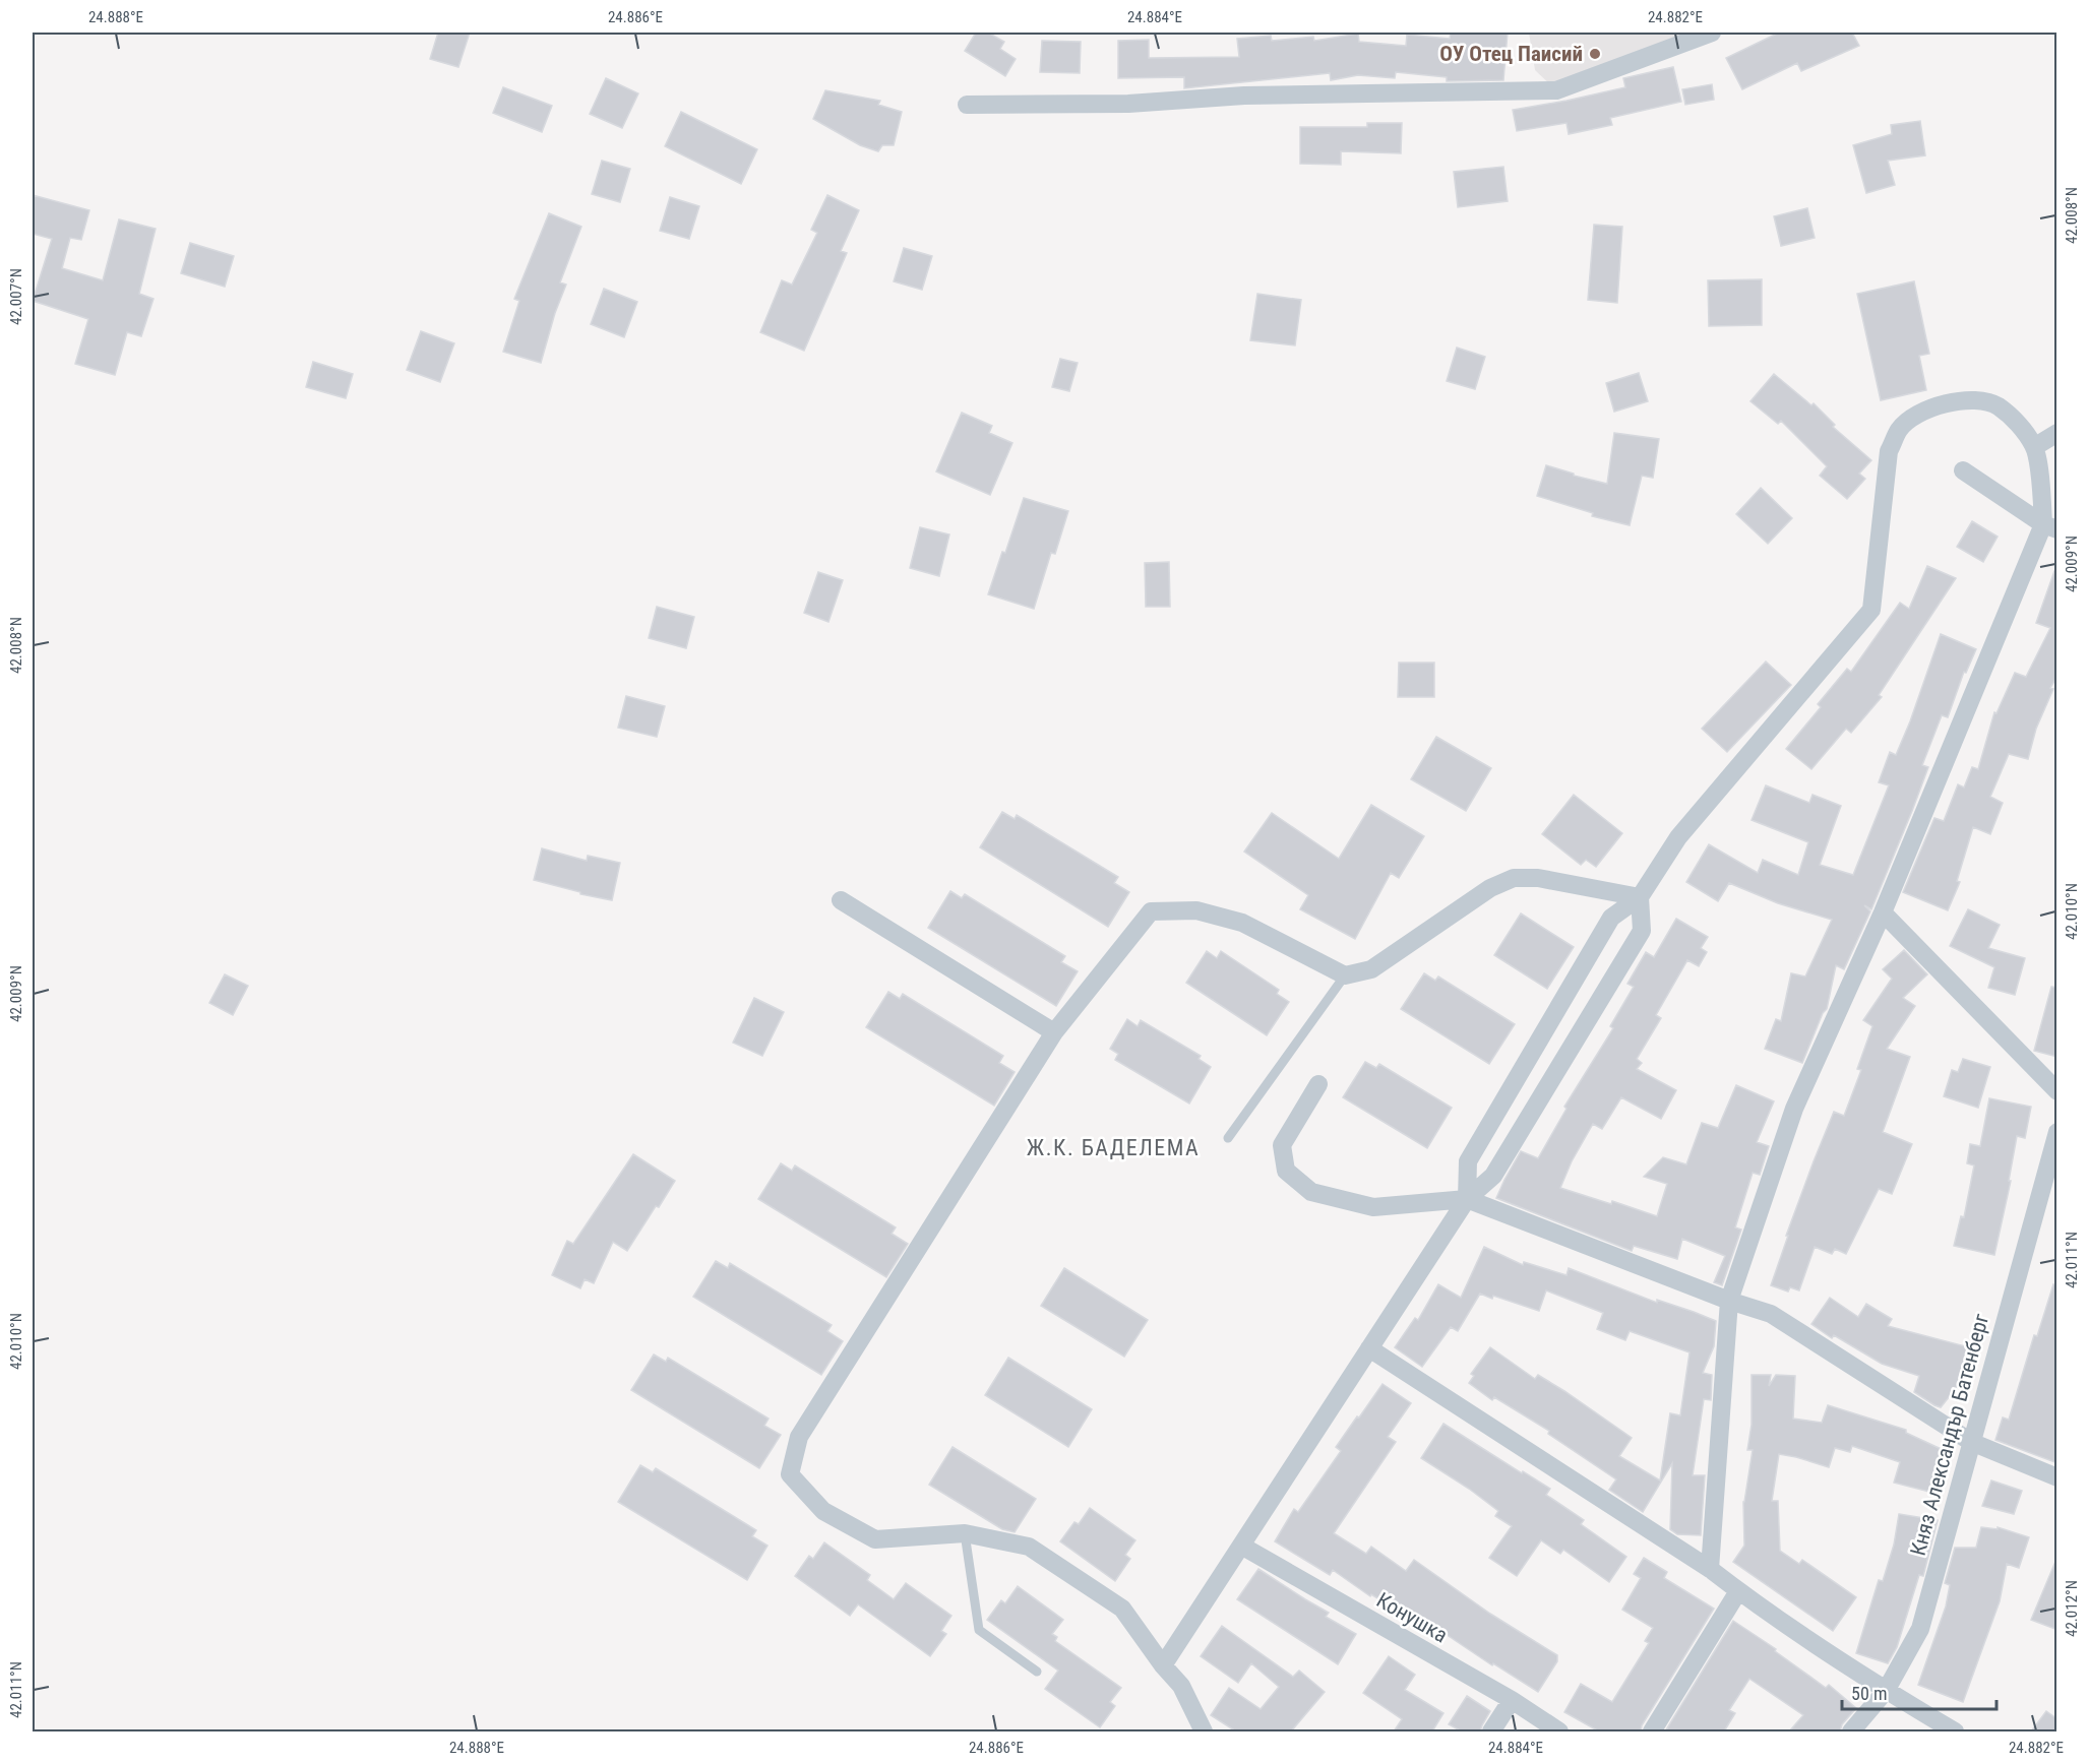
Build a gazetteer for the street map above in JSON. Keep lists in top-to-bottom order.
{
  "streets": {
    "street": ["Княз Александър Батенберг", "Конушка"]
  },
  "districts": ["Ж.К. БАДЕЛЕМА"],
  "places": ["ОУ Отец Паисий"],
  "scale_bar": "50 m",
  "coordinates": [
    "24.888°E",
    "24.886°E",
    "24.884°E",
    "24.882°E",
    "42.008°N",
    "42.007°N",
    "42.009°N",
    "42.010°N",
    "42.011°N",
    "42.012°N"
  ]
}
